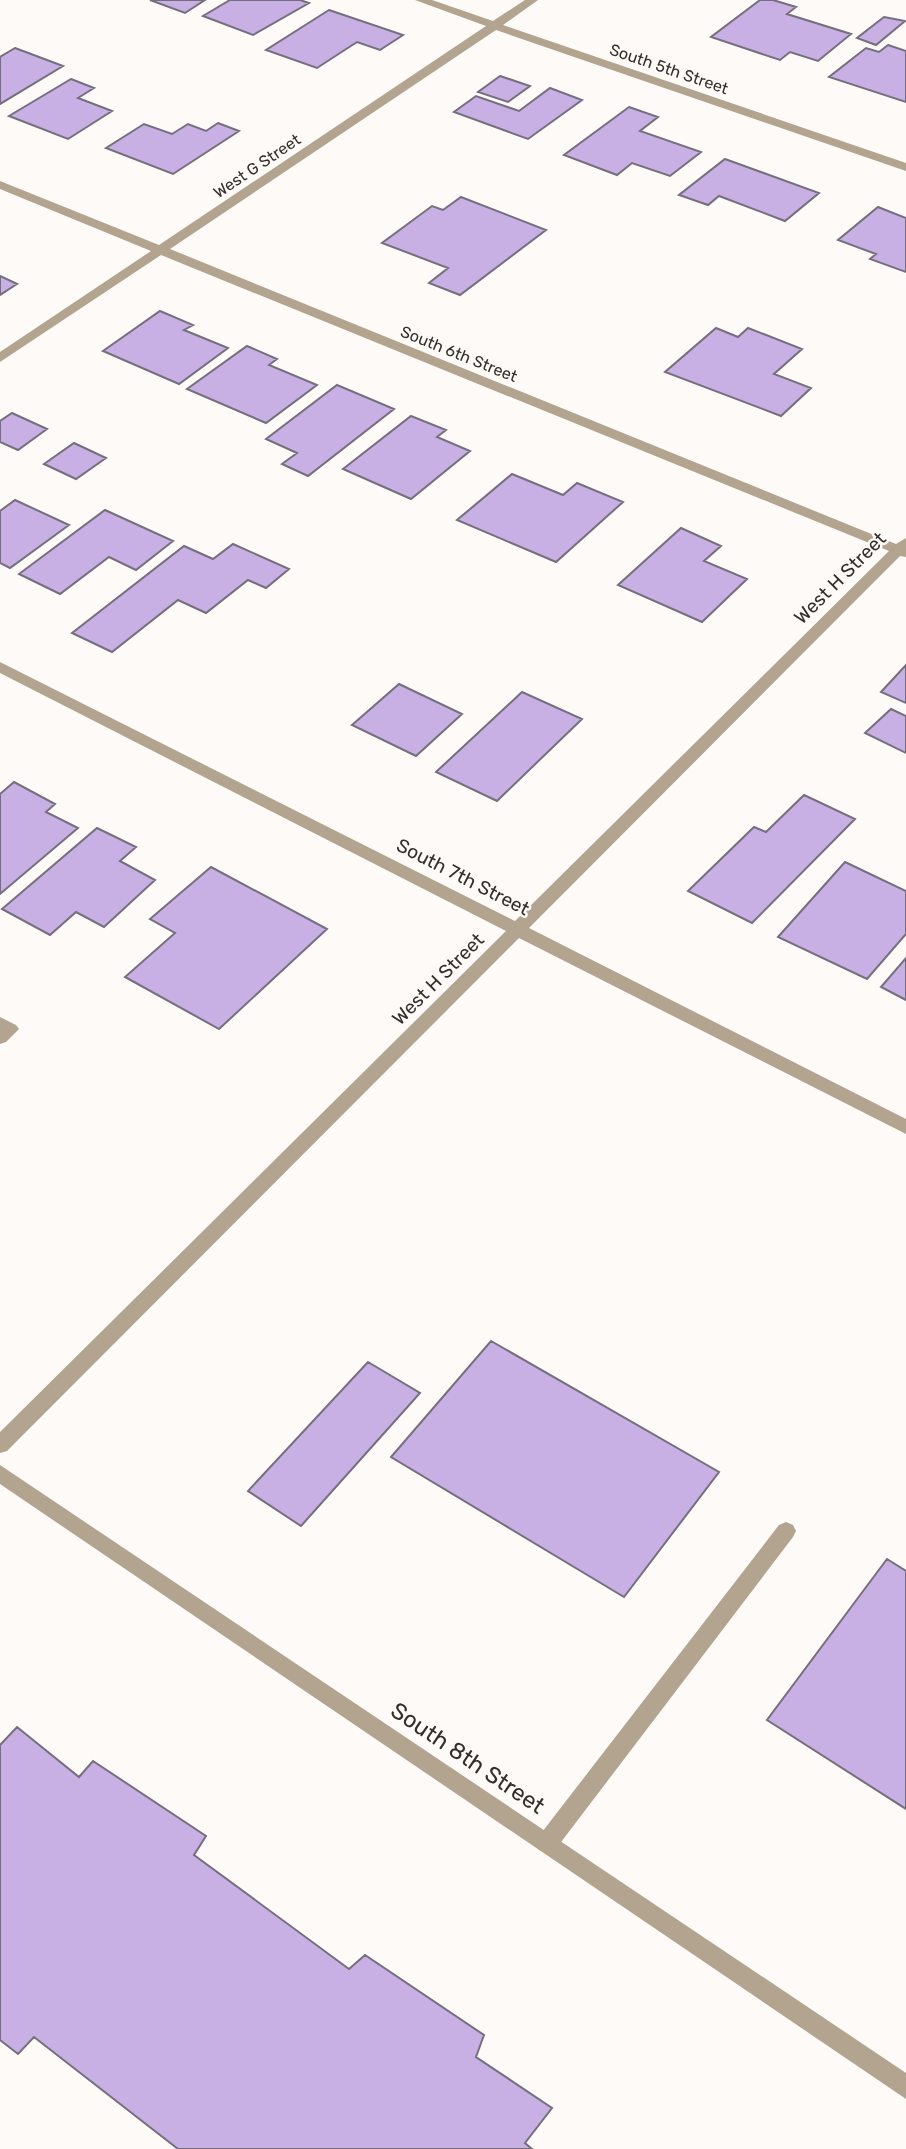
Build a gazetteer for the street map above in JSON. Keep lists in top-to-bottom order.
{
  "streets": {
    "street": [
      "South 5th Street",
      "West G Street",
      "South 6th Street",
      "West H Street",
      "South 7th Street",
      "South 8th Street"
    ]
  },
  "crossings": [
    ["South 5th Street", "West G Street"],
    ["West G Street", "South 6th Street"],
    ["South 6th Street", "West H Street"],
    ["West H Street", "South 7th Street"]
  ]
}
